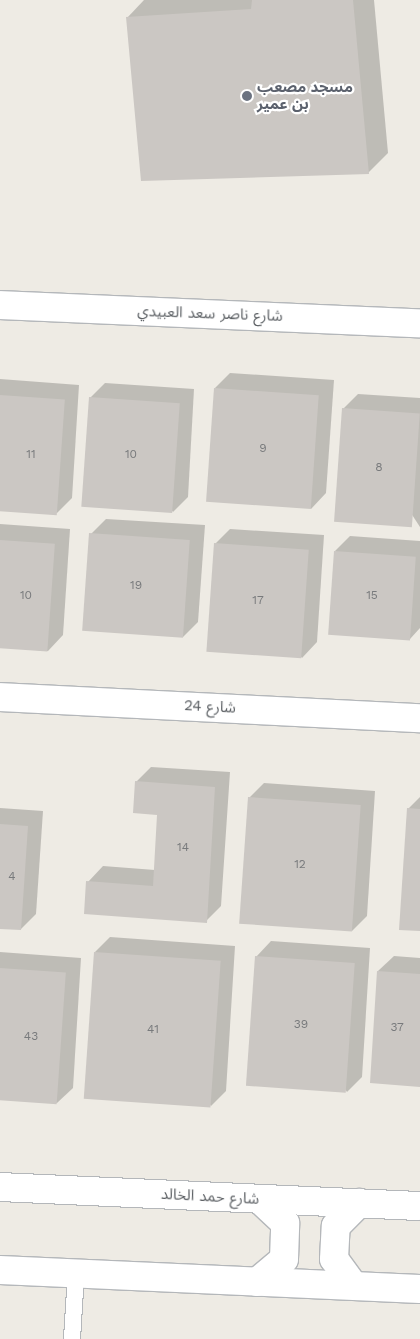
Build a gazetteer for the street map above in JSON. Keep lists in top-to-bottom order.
{
  "streets": {
    "street": ["شارع ناصر سعد العبيدي", "شارع 24", "شارع حمد الخالد"]
  },
  "places": ["مسجد مصعب بن عمير"],
  "house_numbers": [
    "9",
    "11",
    "10",
    "8",
    "19",
    "10",
    "15",
    "17",
    "14",
    "12",
    "4",
    "39",
    "37",
    "41",
    "43"
  ]
}
